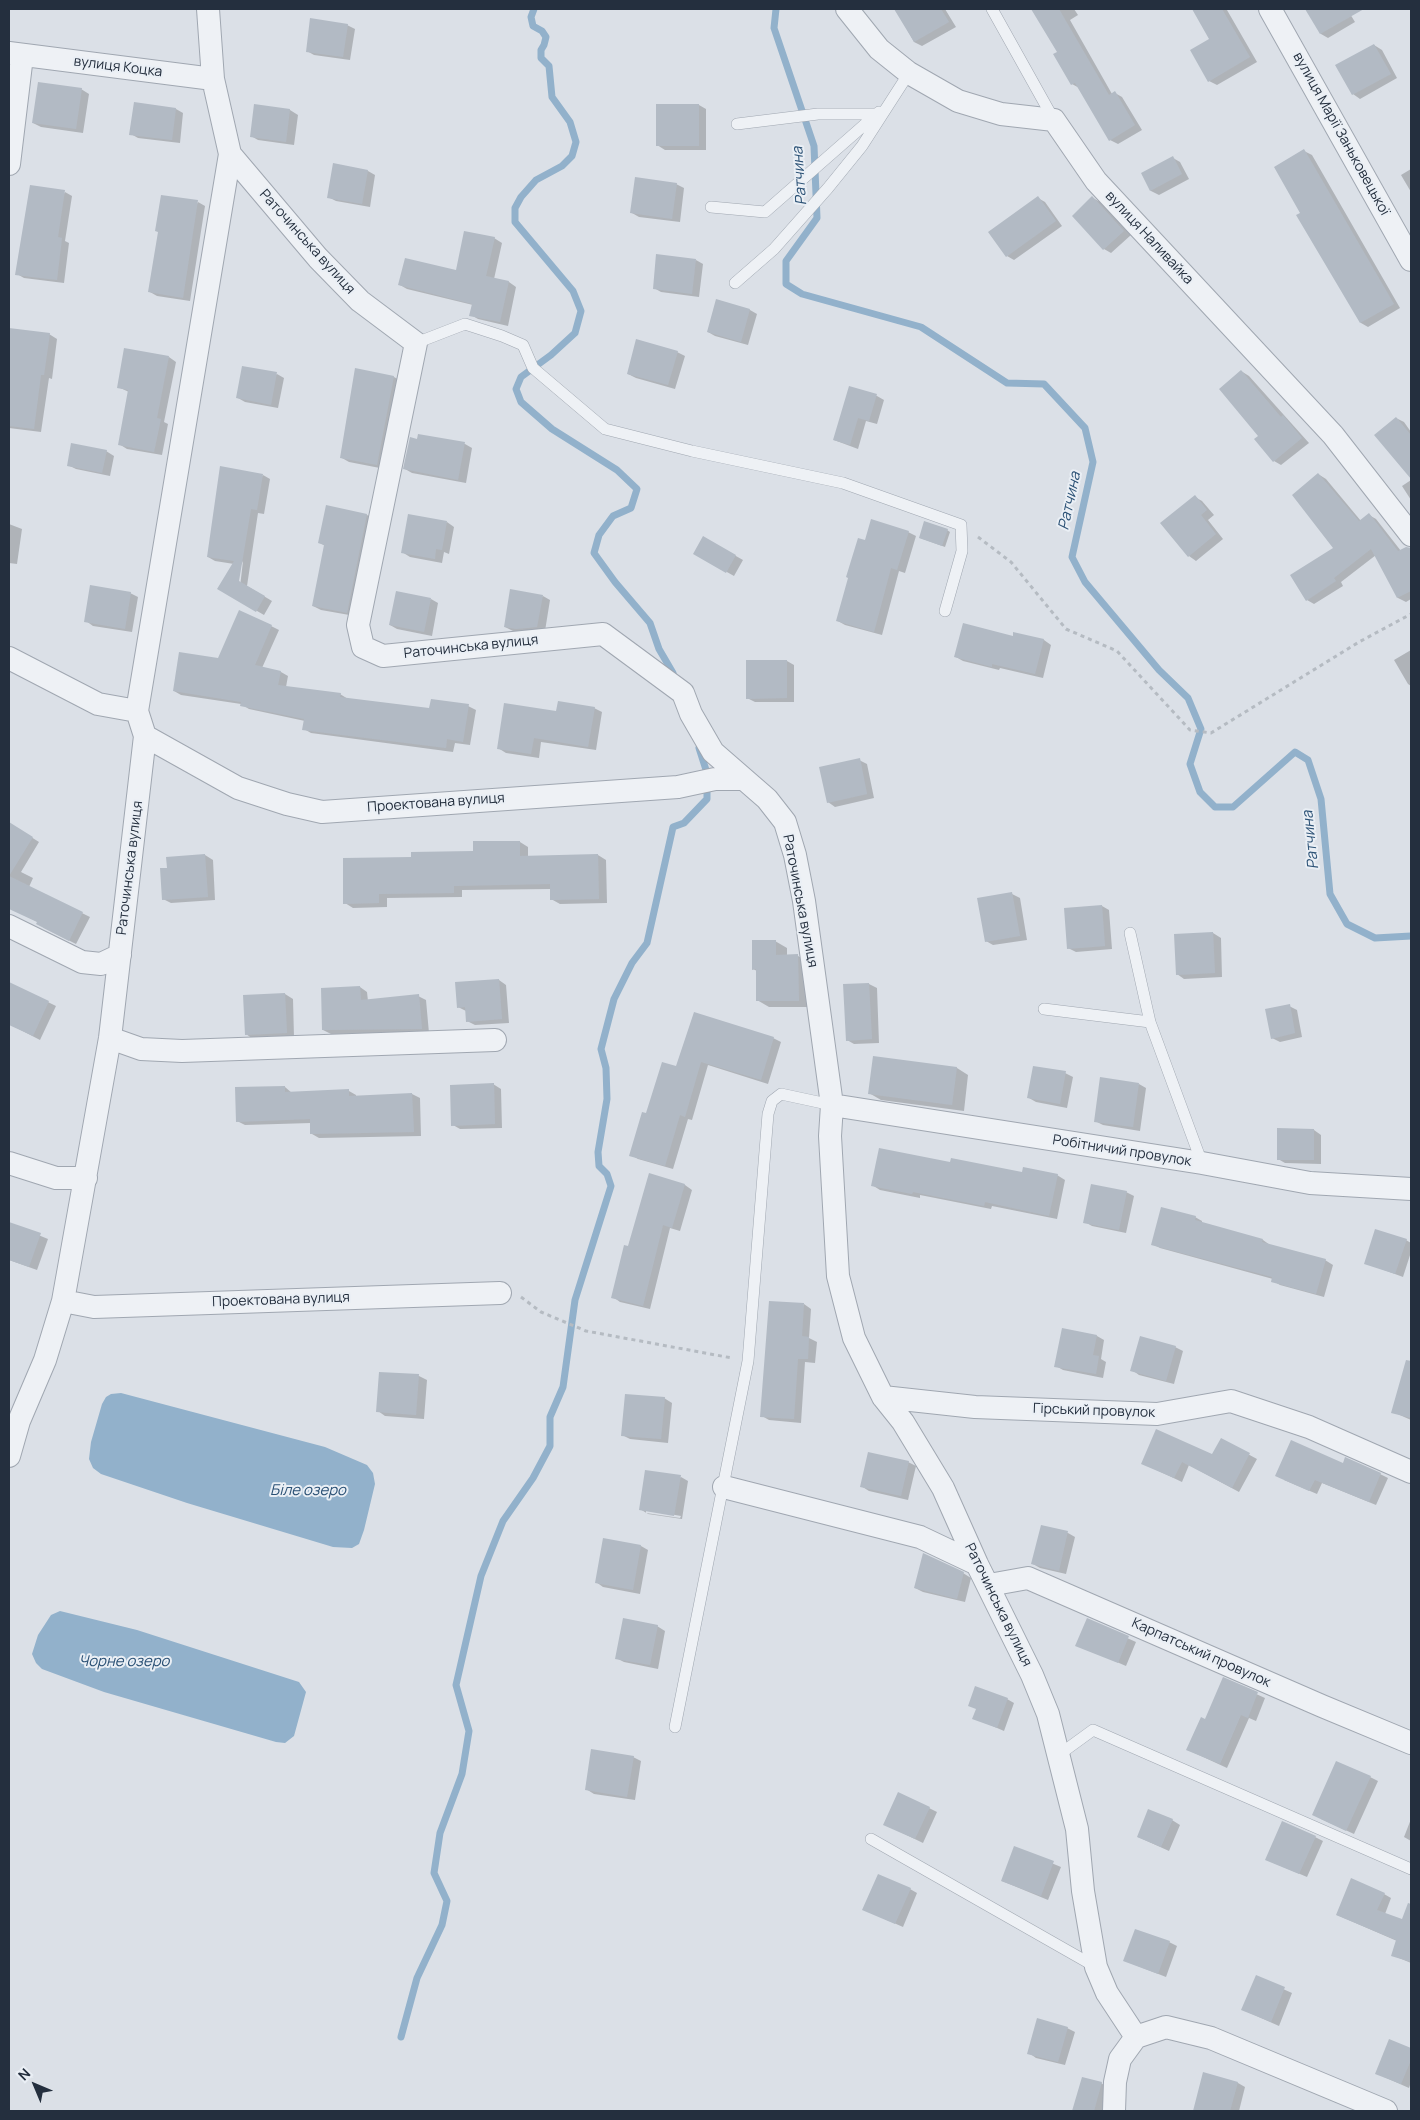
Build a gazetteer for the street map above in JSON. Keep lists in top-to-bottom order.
{
  "streets": {
    "street": [
      "вулиця Коцка",
      "вулиця Марії Заньковецької",
      "вулиця Наливайка",
      "Раточинська вулиця",
      "Проектована вулиця",
      "Робітничий провулок",
      "Гірський провулок",
      "Карпатський провулок"
    ]
  },
  "crossings": [
    ["вулиця Коцка", "Раточинська вулиця"],
    ["Раточинська вулиця", "Проектована вулиця"],
    ["Раточинська вулиця", "Робітничий провулок"],
    ["Раточинська вулиця", "Гірський провулок"],
    ["Раточинська вулиця", "Карпатський провулок"]
  ],
  "water": ["Ратчина", "Біле озеро", "Чорне озеро"],
  "north": "top left"
}
